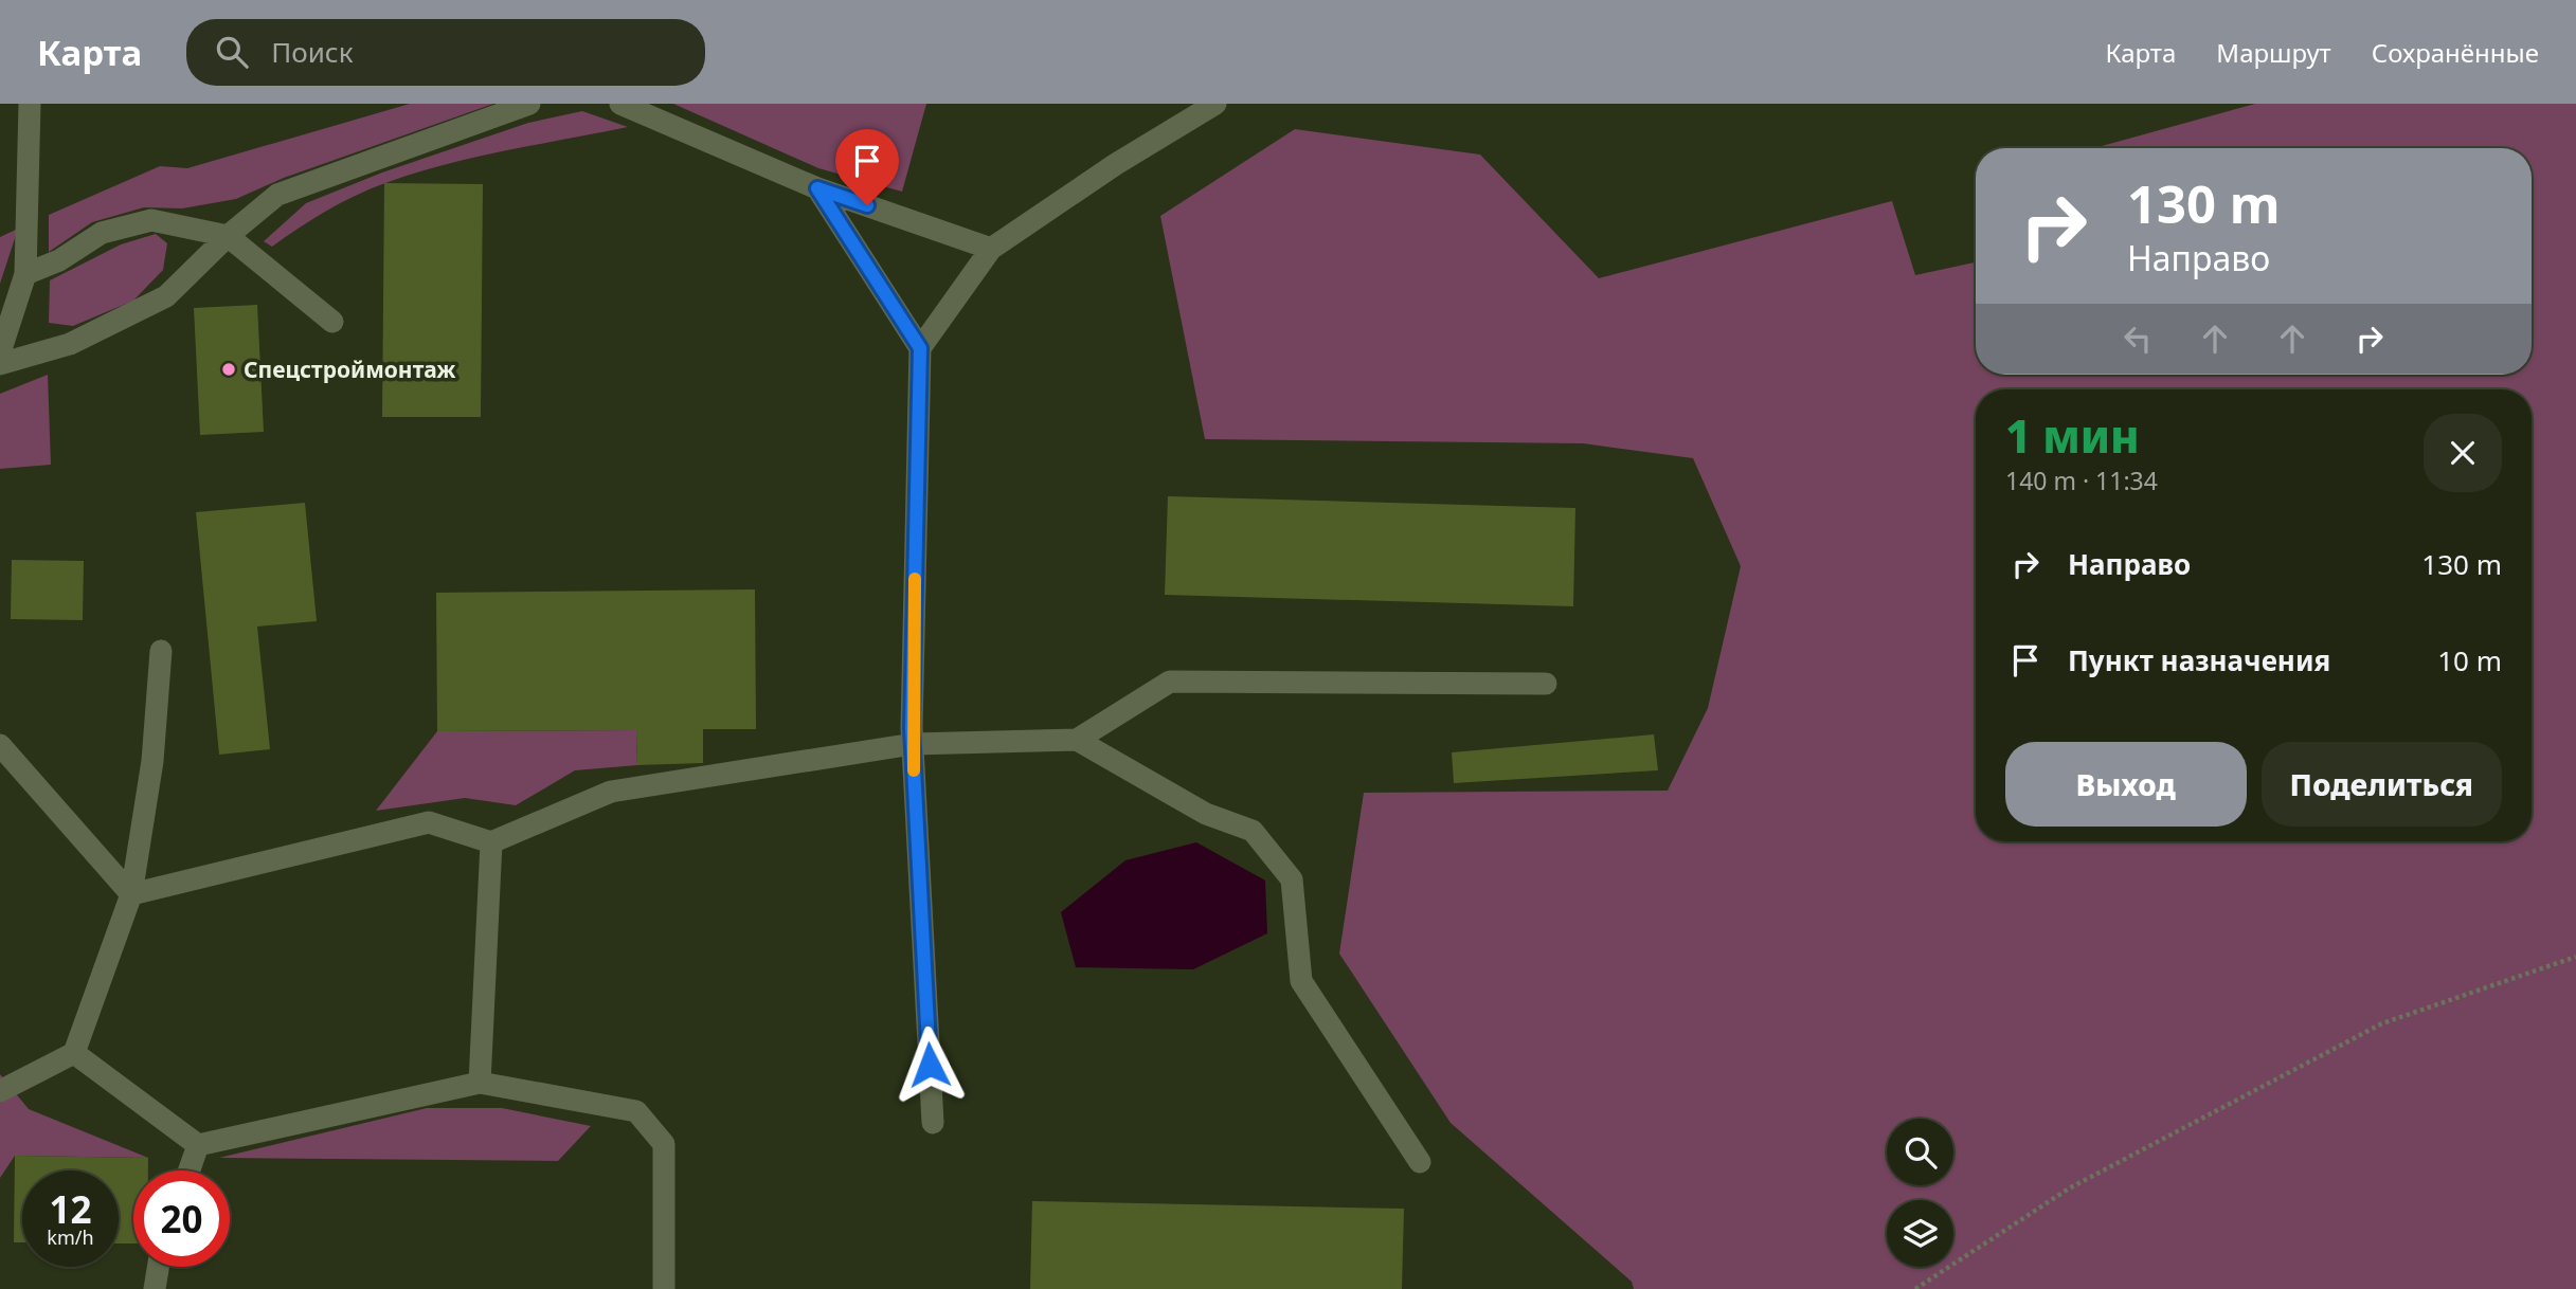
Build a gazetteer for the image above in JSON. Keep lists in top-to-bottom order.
{
  "places": ["Спецстроймонтаж"],
  "page": {
    "header": "Карта",
    "search": "Поиск",
    "nav": ["Карта", "Маршрут", "Сохранённые"],
    "turn": ["130 m", "Направо"],
    "heading": ["1 мин", "140 m · 11:34"],
    "list": [
      {
        "name": "Направо",
        "value": "130 m"
      },
      {
        "name": "Пункт назначения",
        "value": "10 m"
      }
    ],
    "buttons": ["Выход", "Поделиться"],
    "speed": "12 km/h",
    "limit": "20"
  }
}
